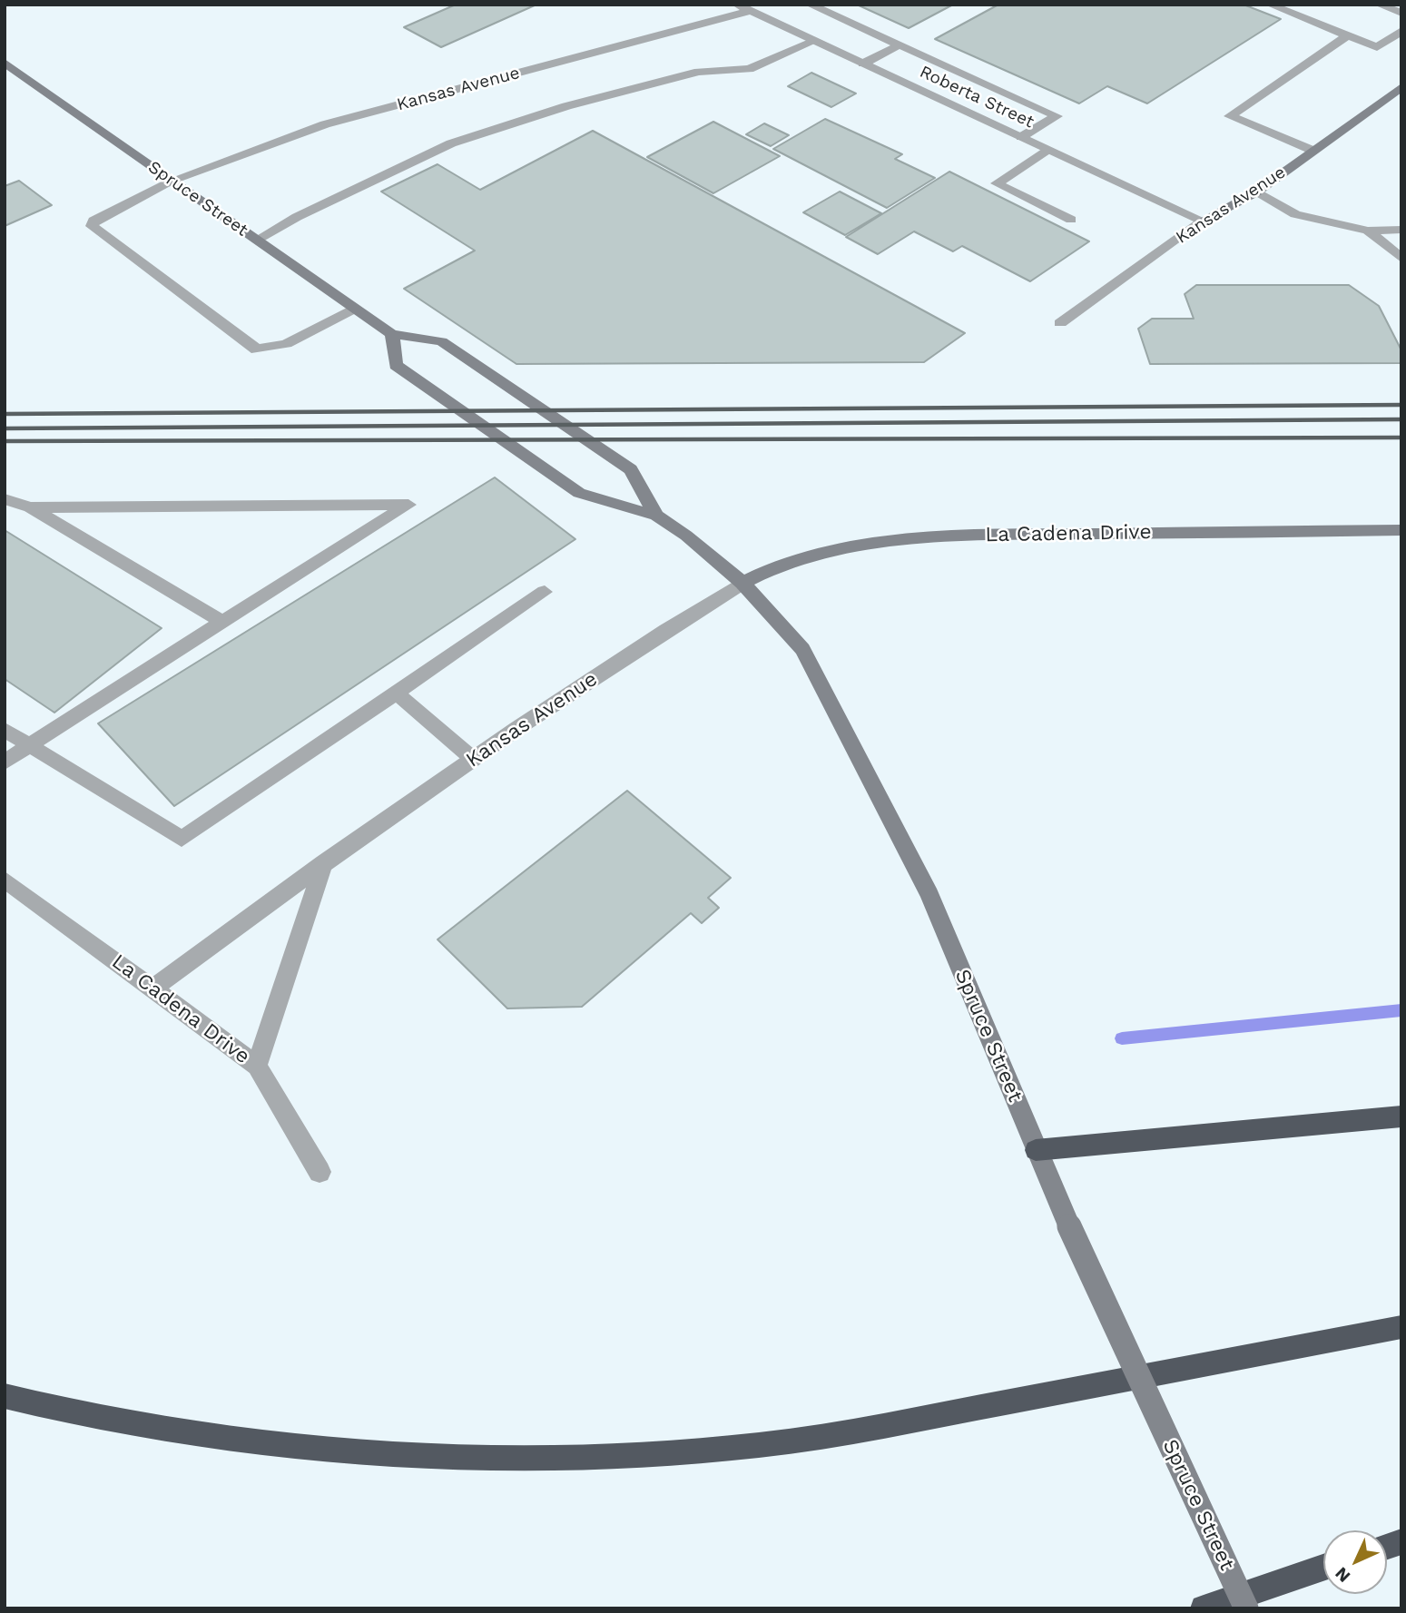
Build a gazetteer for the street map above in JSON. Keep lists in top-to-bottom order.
{
  "streets": {
    "main road": ["Kansas Avenue", "Spruce Street", "La Cadena Drive"],
    "street": ["Roberta Street"]
  },
  "crossings": [
    ["Kansas Avenue", "Roberta Street"],
    ["Kansas Avenue", "Spruce Street"],
    ["Kansas Avenue", "La Cadena Drive"],
    ["Spruce Street", "La Cadena Drive"]
  ],
  "north": "bottom left"
}
